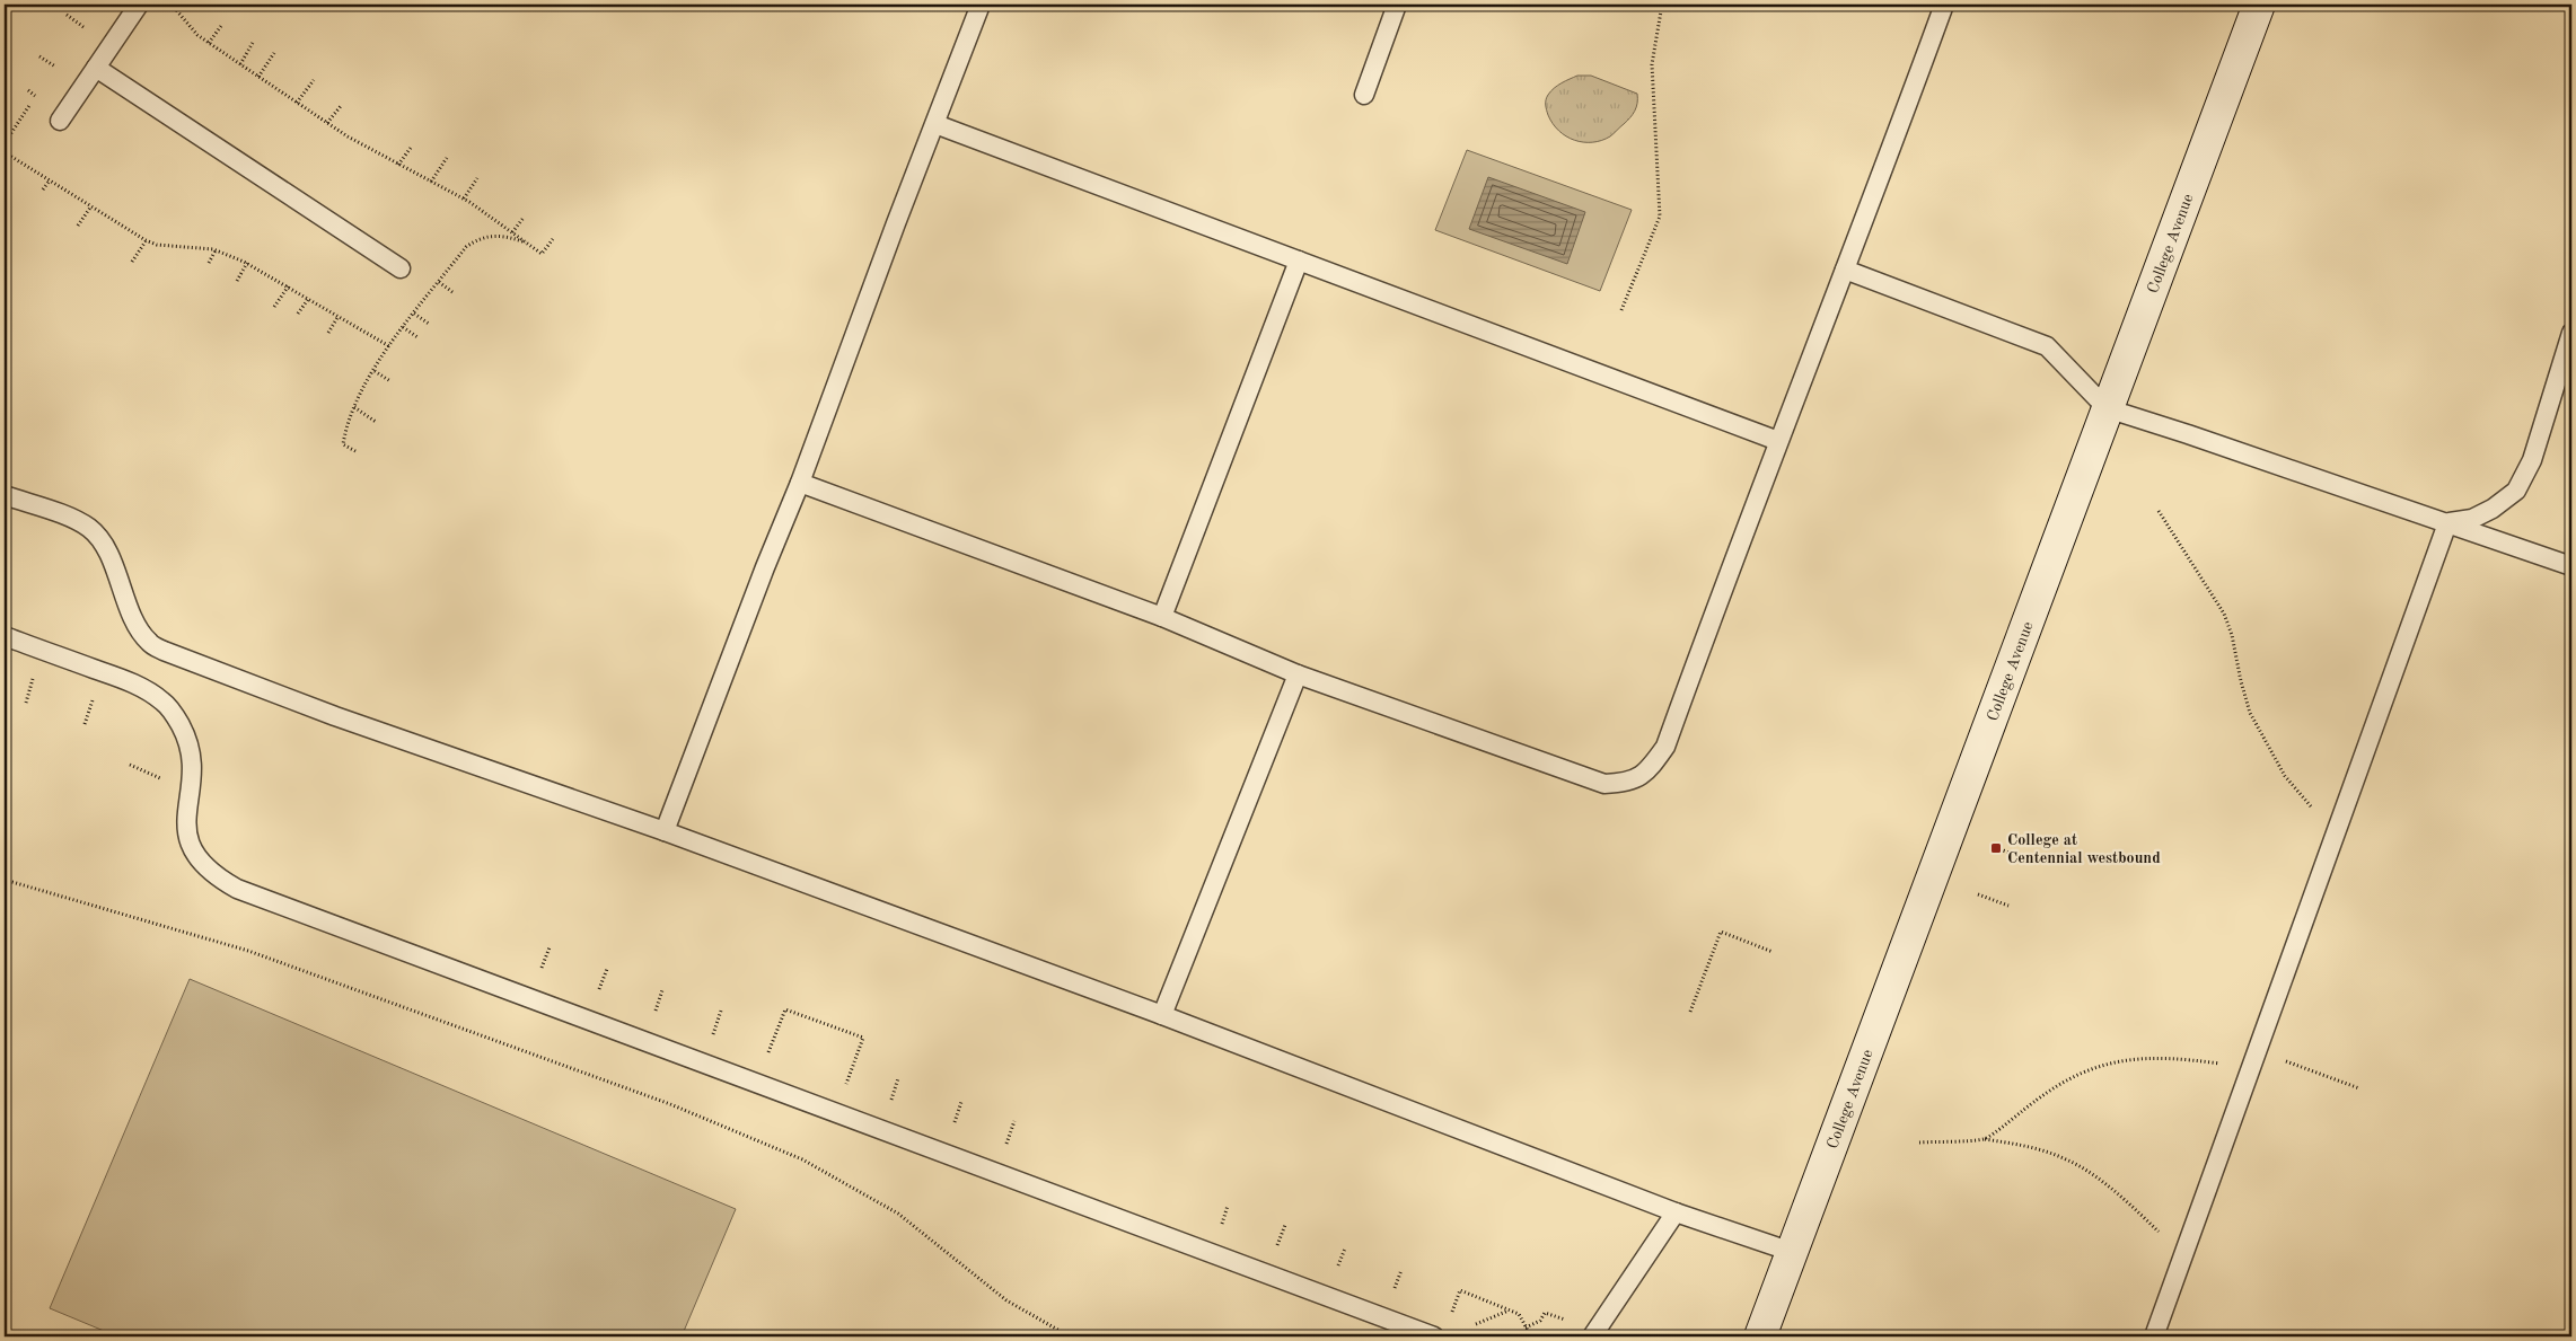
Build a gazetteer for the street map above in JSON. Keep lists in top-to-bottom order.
{
  "streets": {
    "main road": ["College Avenue"]
  },
  "places": {
    "transit": ["College at Centennial westbound"]
  }
}
